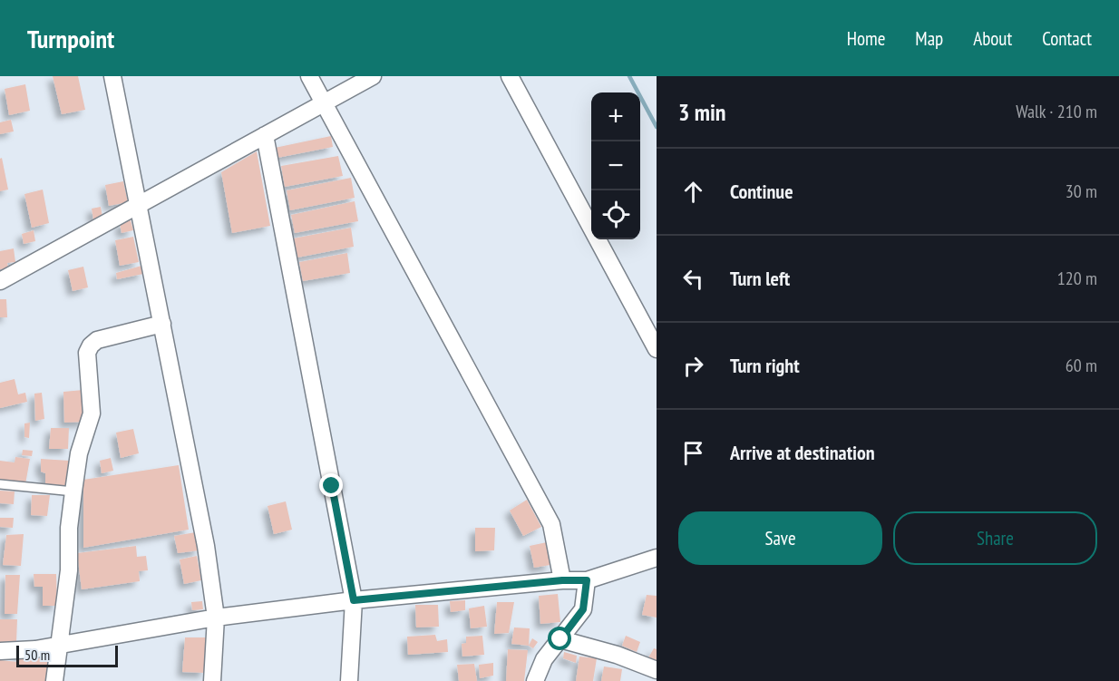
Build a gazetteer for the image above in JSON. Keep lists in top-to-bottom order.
{
  "scale_bar": "50 m",
  "page": {
    "header": "Turnpoint",
    "nav": [
      "Home",
      "Map",
      "About",
      "Contact"
    ],
    "heading": ["3 min", "Walk · 210 m"],
    "map_buttons": ["+", "−"],
    "list": [
      ["Continue", "30 m"],
      ["Turn left", "120 m"],
      ["Turn right", "60 m"],
      "Arrive at destination"
    ],
    "buttons": ["Save", "Share"],
    "scale": "50 m"
  }
}
